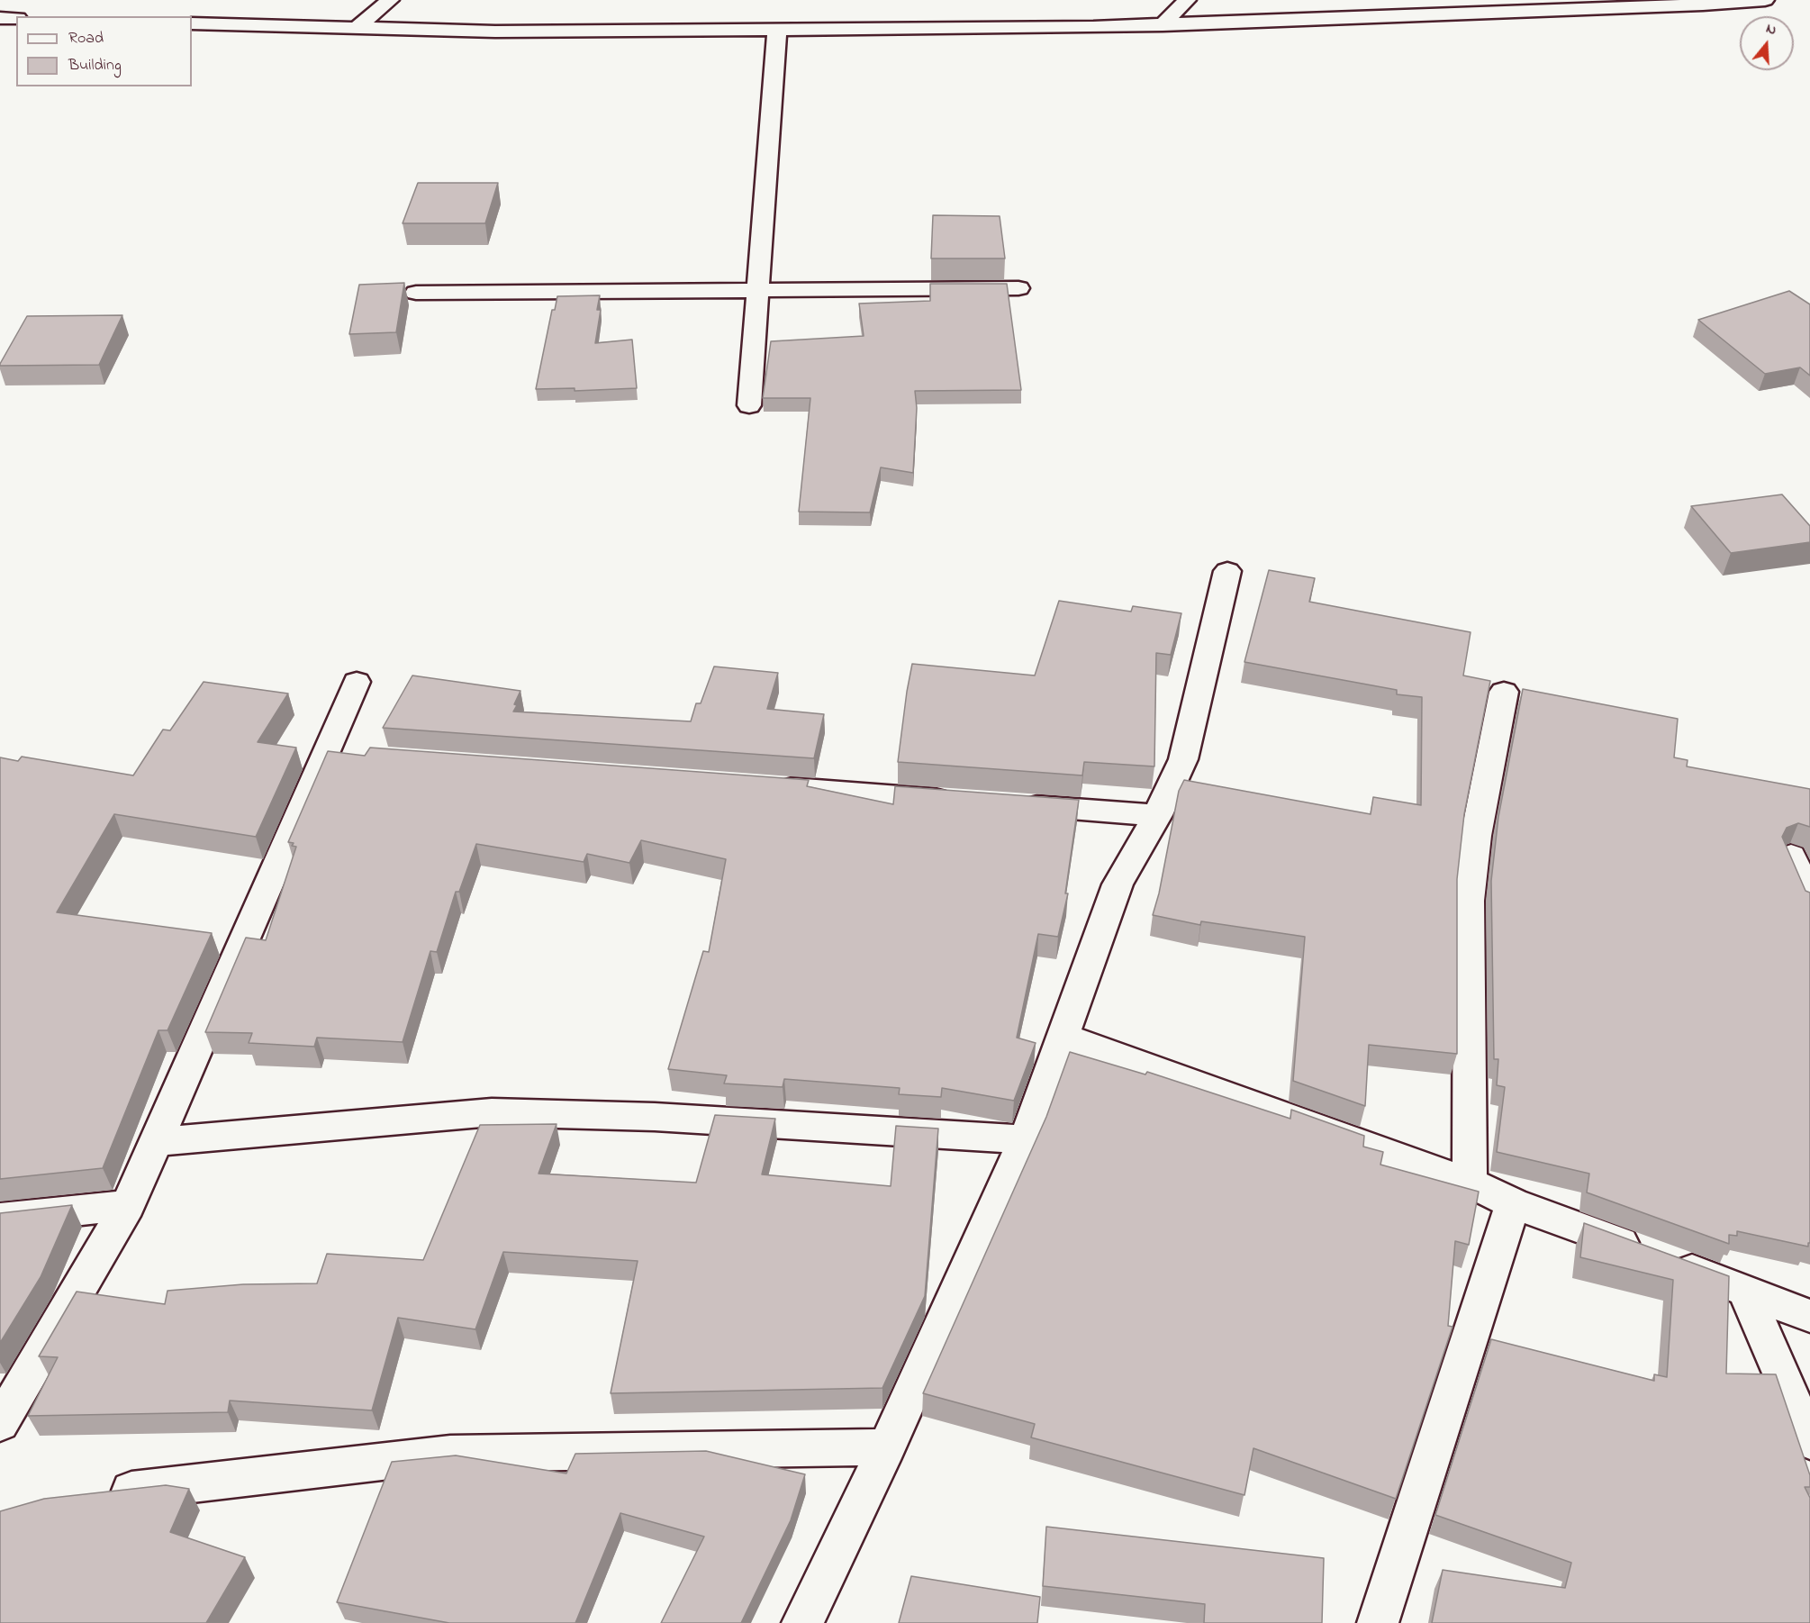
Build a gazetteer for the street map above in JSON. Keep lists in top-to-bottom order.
{
  "legend": ["Road", "Building"],
  "north": "top"
}
